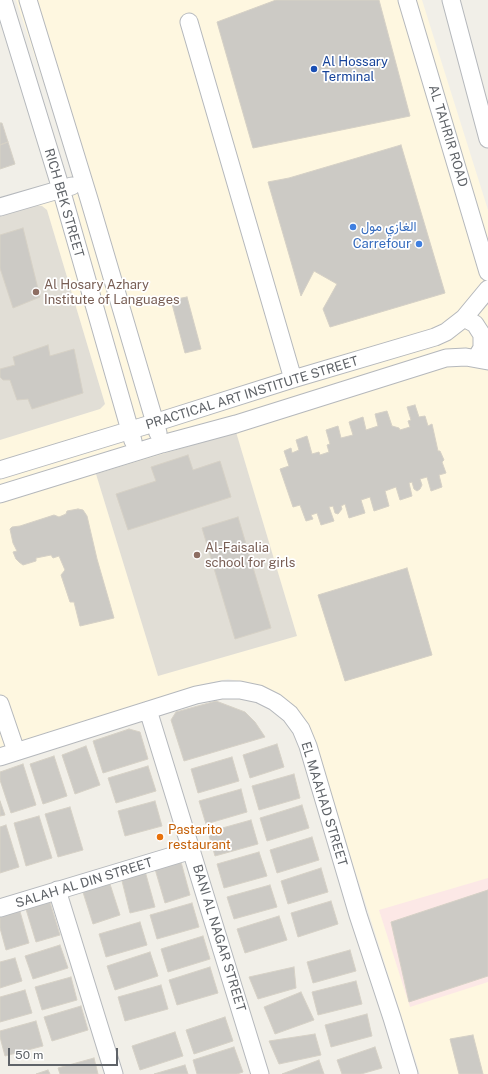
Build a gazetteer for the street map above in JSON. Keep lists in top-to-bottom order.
{
  "streets": {
    "street": [
      "AL TAHRIR ROAD",
      "RICH BEK STREET",
      "PRACTICAL ART INSTITUTE STREET",
      "EL MAAHAD STREET",
      "SALAH AL DIN STREET",
      "BANI AL NAGAR STREET"
    ]
  },
  "crossings": [
    ["RICH BEK STREET", "PRACTICAL ART INSTITUTE STREET"],
    ["EL MAAHAD STREET", "BANI AL NAGAR STREET"],
    ["SALAH AL DIN STREET", "BANI AL NAGAR STREET"]
  ],
  "places": [
    "Al Hossary Terminal",
    "الغازي مول",
    "Carrefour",
    "Al Hosary Azhary Institute of Languages",
    "Al-Faisalia school for girls",
    "Pastarito restaurant"
  ],
  "scale_bar": "50 m"
}
